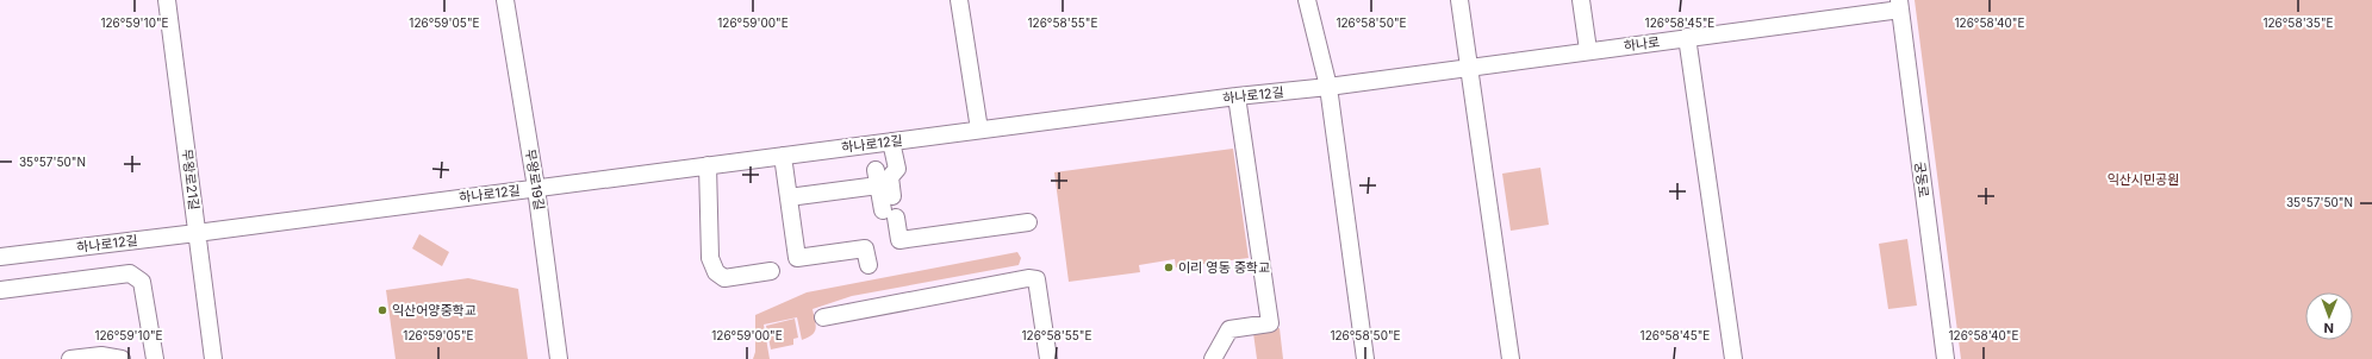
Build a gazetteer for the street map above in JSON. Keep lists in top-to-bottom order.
{
  "streets": {
    "street": [
      "하나로",
      "하나로12길",
      "무왕로21길",
      "무왕로19길",
      "궁동로"
    ]
  },
  "crossings": [
    ["하나로", "하나로12길"],
    ["하나로", "궁동로"],
    ["하나로12길", "무왕로21길"],
    ["하나로12길", "무왕로19길"]
  ],
  "parks": ["익산시민공원"],
  "places": ["이리 영동 중학교", "익산어양중학교"],
  "north": "bottom",
  "coordinates": [
    "126°59'10\"E",
    "126°59'05\"E",
    "126°59'00\"E",
    "126°58'55\"E",
    "126°58'50\"E",
    "126°58'45\"E",
    "126°58'40\"E",
    "126°58'35\"E",
    "35°57'50\"N"
  ]
}
